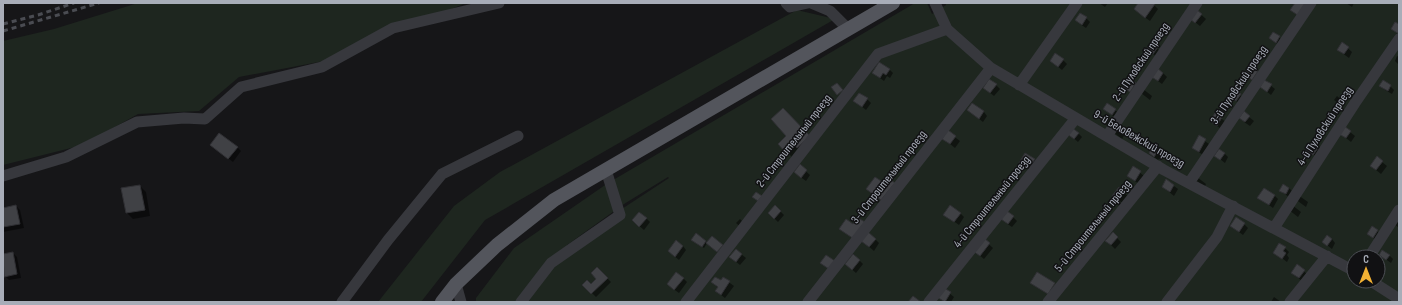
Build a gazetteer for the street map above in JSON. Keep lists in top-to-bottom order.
{
  "streets": {
    "street": [
      "2-й Пуловский проезд",
      "3-й Пуловский проезд",
      "4-й Пуловский проезд",
      "9-й Беловежский проезд",
      "2-й Строительный проезд",
      "3-й Строительный проезд",
      "4-й Строительный проезд",
      "5-й Строительный проезд"
    ]
  },
  "crossings": [
    ["2-й Пуловский проезд", "9-й Беловежский проезд"],
    ["3-й Пуловский проезд", "9-й Беловежский проезд"],
    ["4-й Пуловский проезд", "9-й Беловежский проезд"],
    ["9-й Беловежский проезд", "2-й Строительный проезд"],
    ["9-й Беловежский проезд", "3-й Строительный проезд"],
    ["9-й Беловежский проезд", "4-й Строительный проезд"],
    ["9-й Беловежский проезд", "5-й Строительный проезд"]
  ],
  "north": "top"
}
